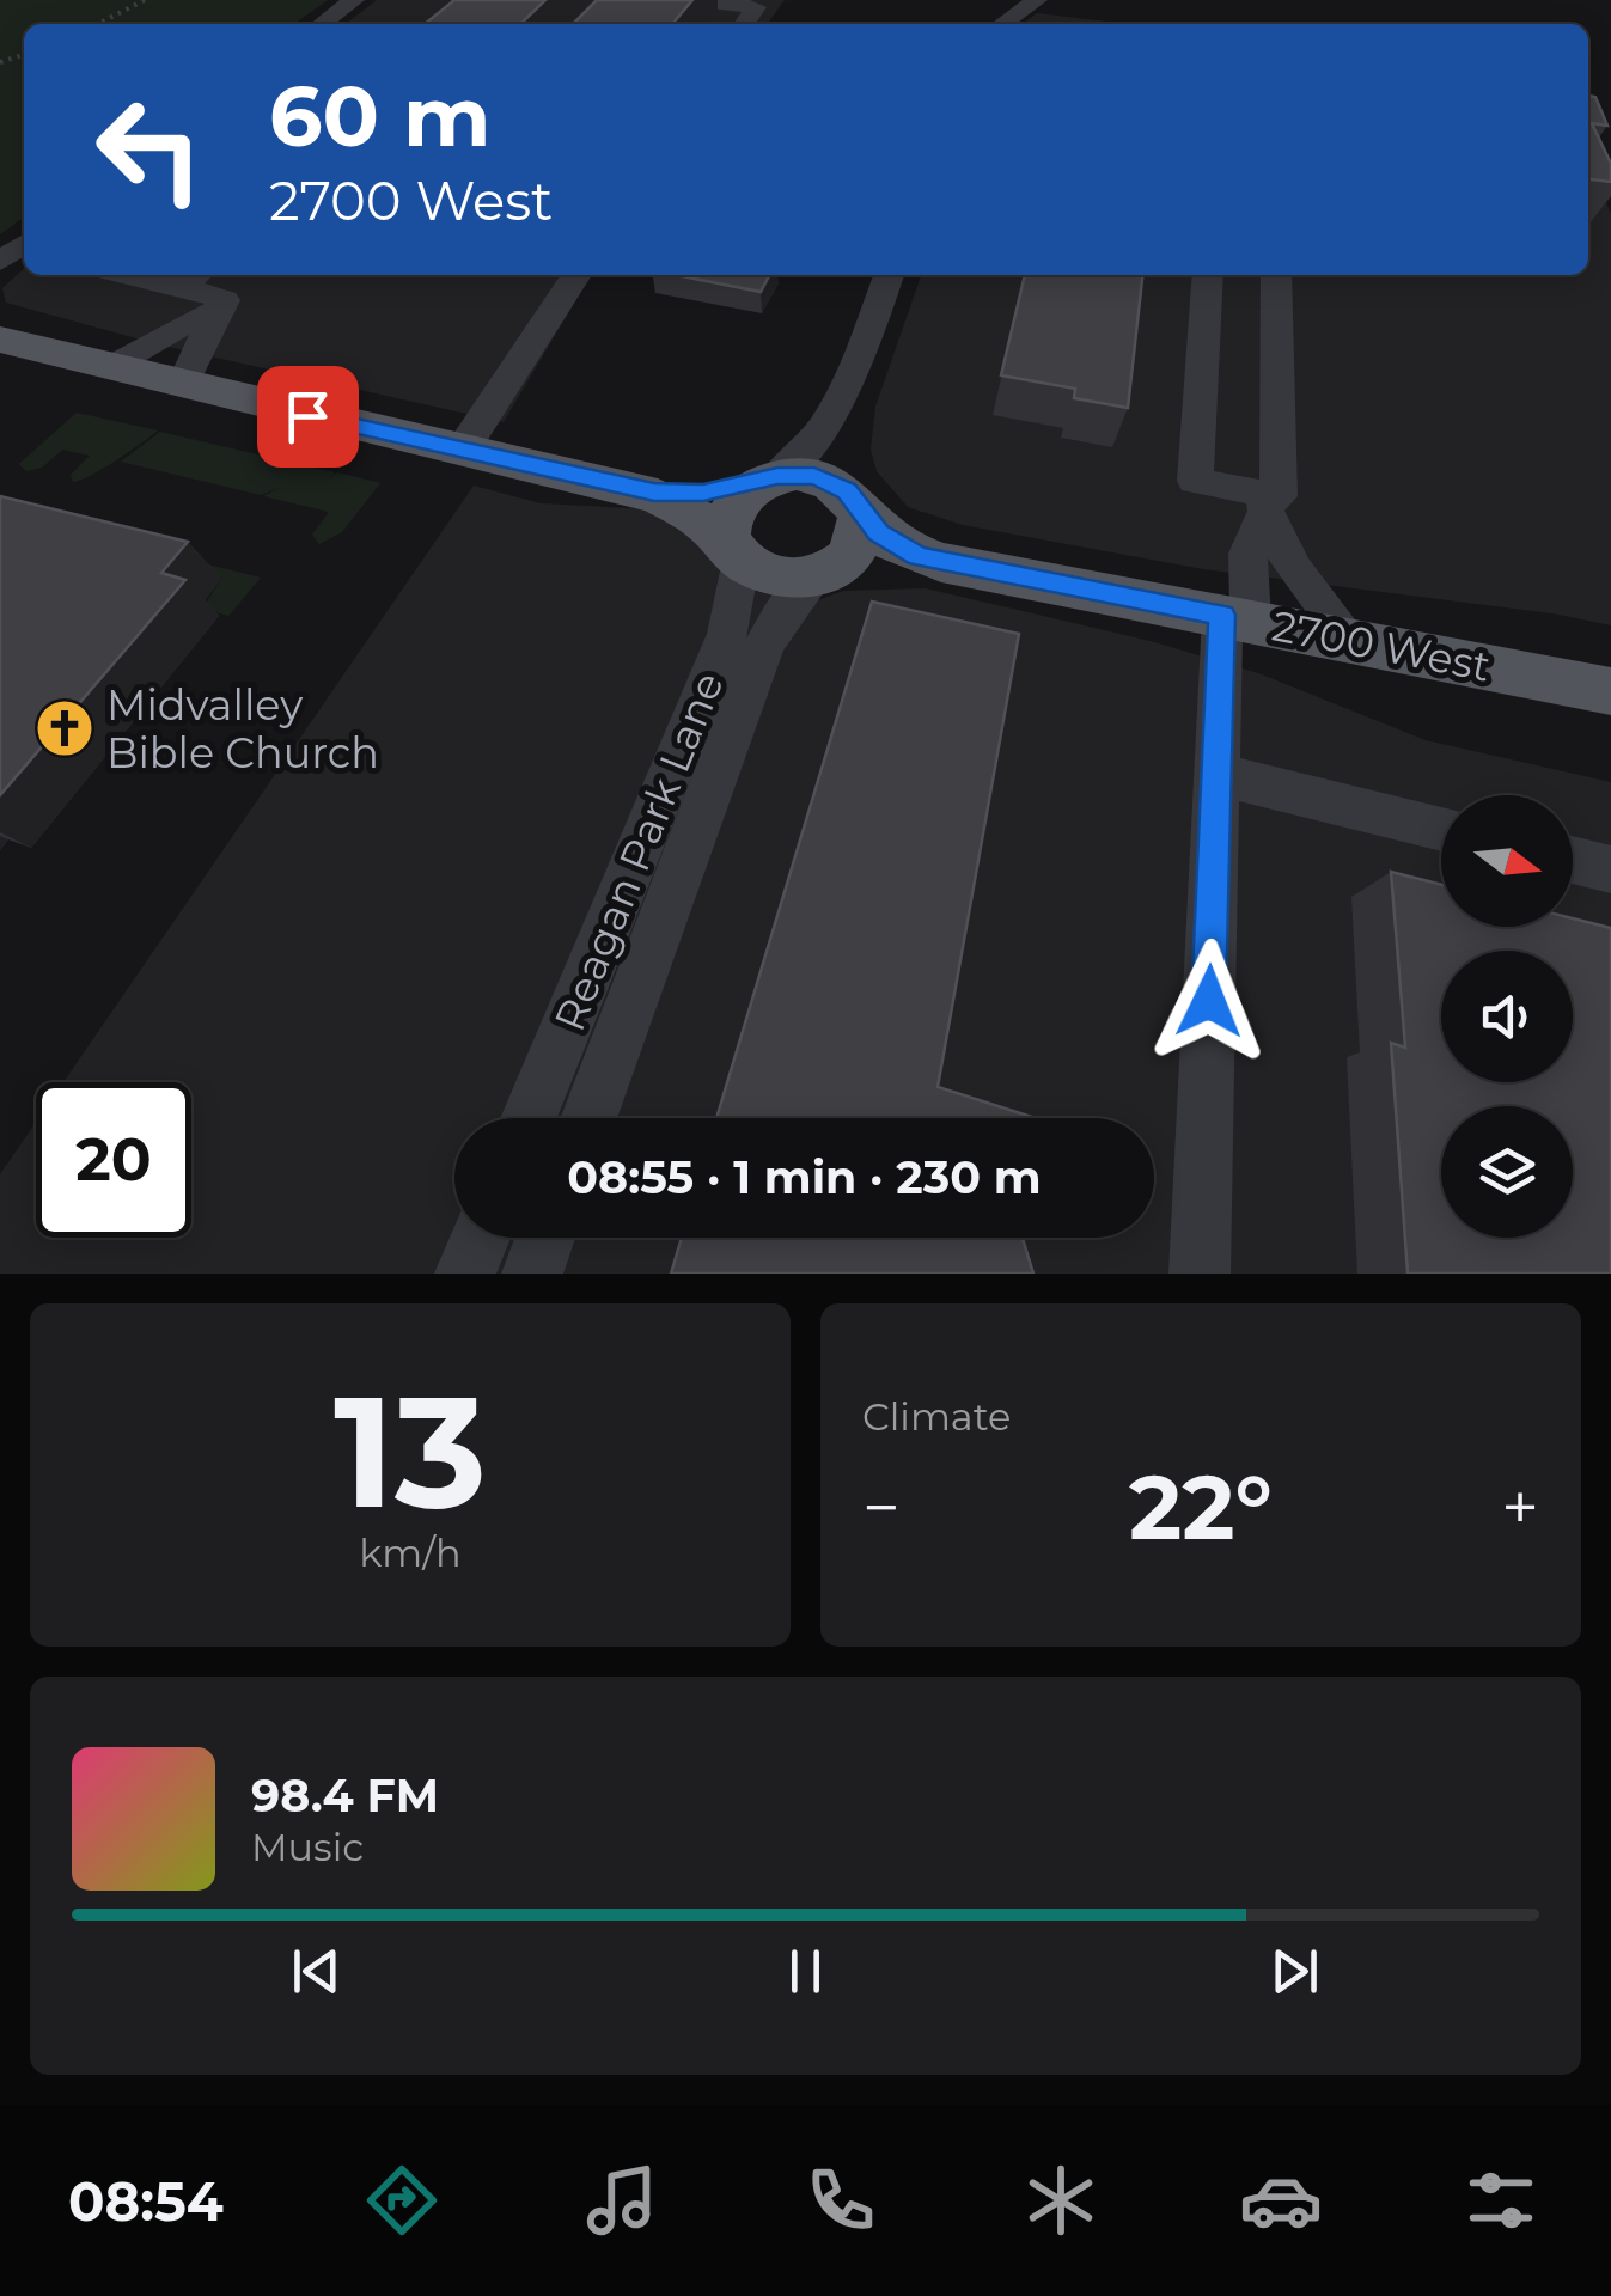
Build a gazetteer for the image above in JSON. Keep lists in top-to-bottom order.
{
  "streets": {
    "main road": ["2700 West"],
    "street": ["Reagan Park Lane"]
  },
  "crossings": [
    ["2700 West", "Reagan Park Lane"]
  ],
  "places": {
    "church": ["Midvalley Bible Church"]
  },
  "north": "right",
  "page": {
    "turn": ["60 m", "2700 West"],
    "limit": "20",
    "trip": "08:55 · 1 min · 230 m",
    "tile": [
      ["13", "km/h"],
      "Climate"
    ],
    "heat": ["−", "22°", "+"],
    "song": ["98.4 FM", "Music"],
    "tabs": "08:54"
  }
}
